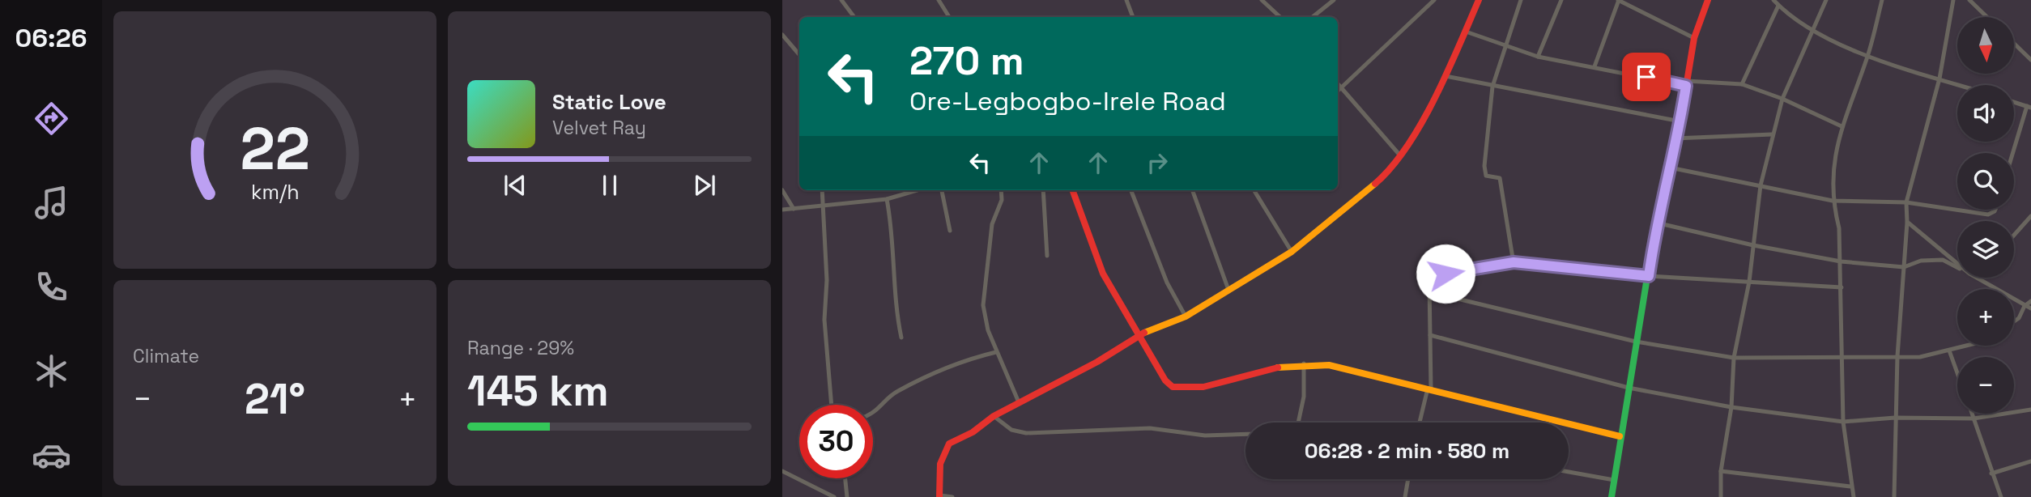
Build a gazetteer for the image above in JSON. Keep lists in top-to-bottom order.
{
  "north": "bottom",
  "page": {
    "tabs": "06:26",
    "map_buttons": ["+", "−"],
    "turn": ["270 m", "Ore-Legbogbo-Irele Road"],
    "song": ["Static Love", "Velvet Ray"],
    "tile": [
      "Climate",
      ["Range · 29%", "145 km"]
    ],
    "heat": ["−", "21°", "+"],
    "limit": "30",
    "trip": "06:28 · 2 min · 580 m",
    "gauge": ["22", "km/h"]
  }
}
